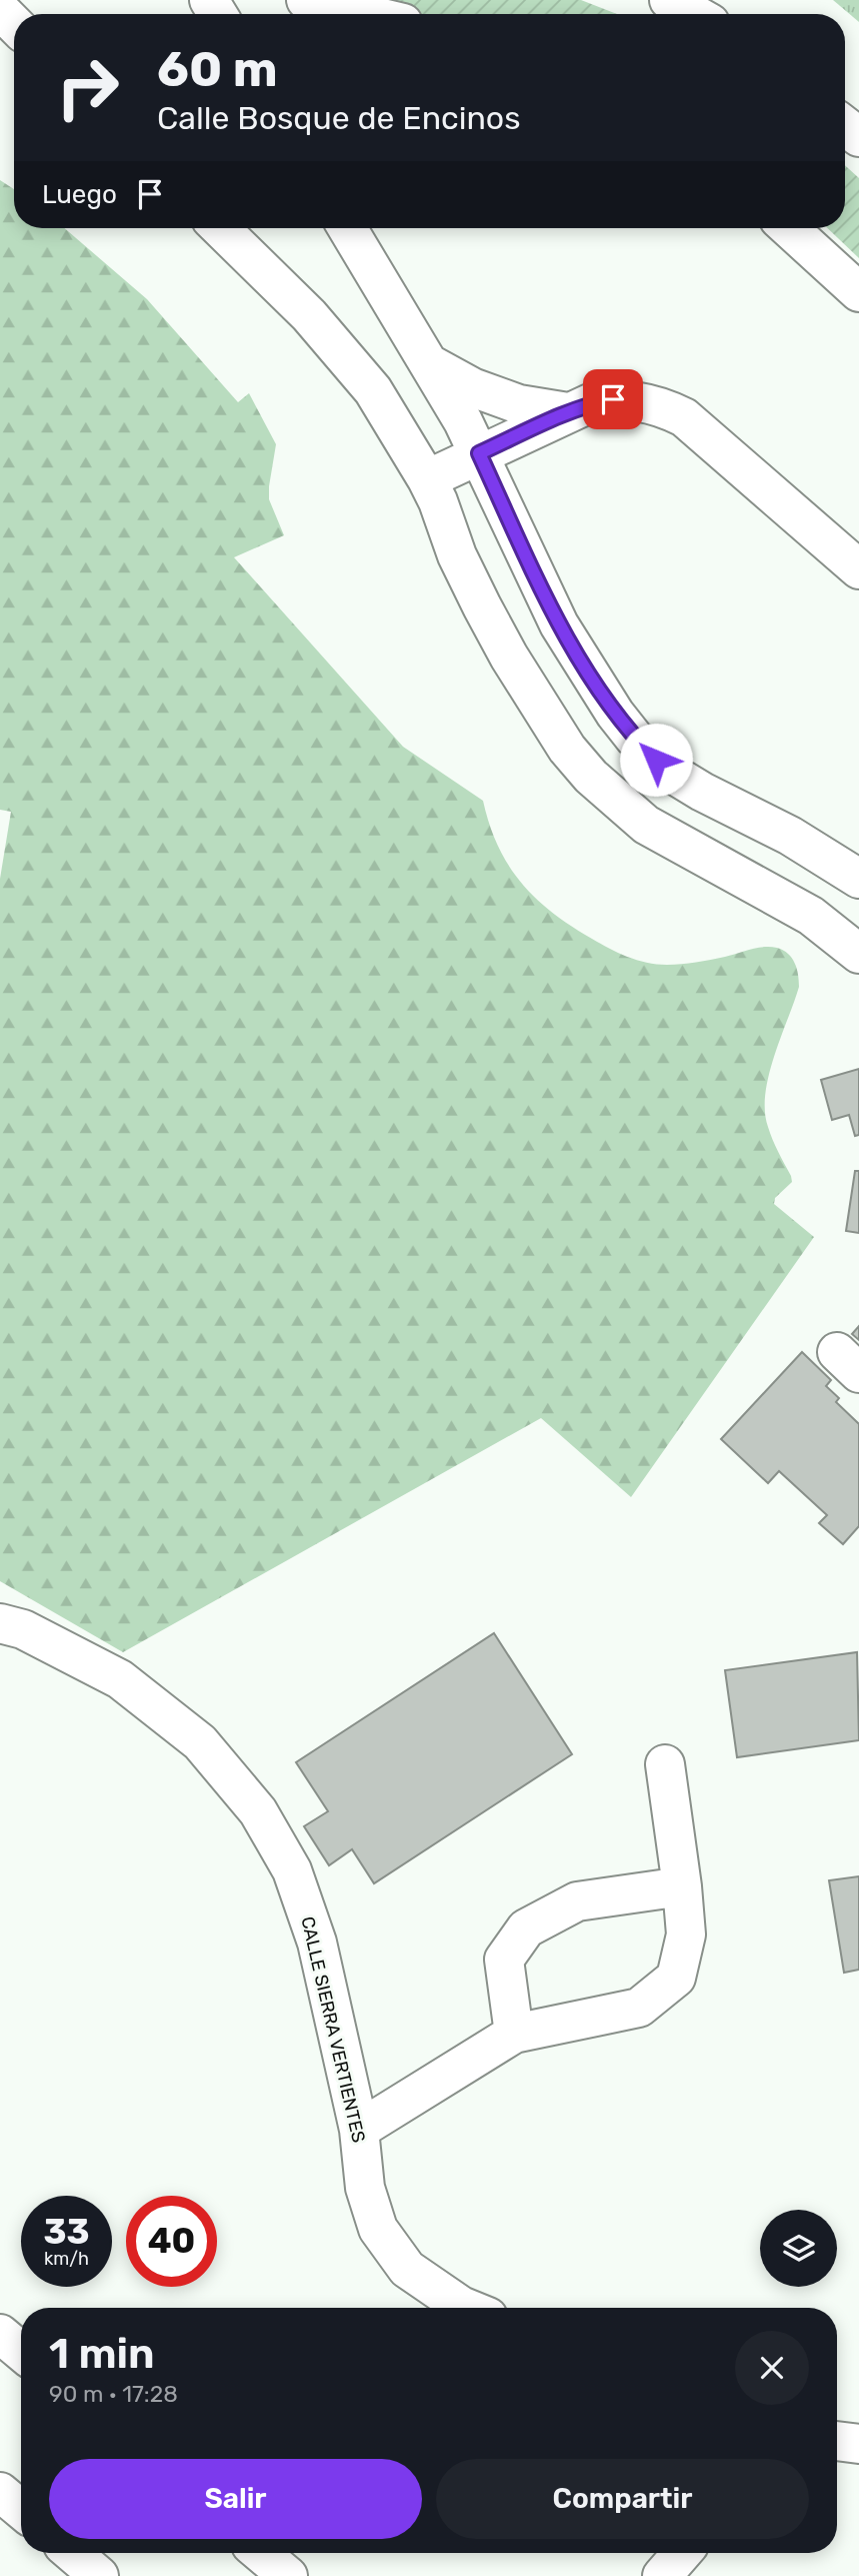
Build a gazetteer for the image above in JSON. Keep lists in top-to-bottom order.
{
  "streets": {
    "street": ["CALLE SIERRA VERTIENTES"]
  },
  "page": {
    "turn": ["60 m", "Calle Bosque de Encinos"],
    "then": "Luego",
    "speed": "33 km/h",
    "limit": "40",
    "heading": ["1 min", "90 m · 17:28"],
    "buttons": ["Salir", "Compartir"]
  }
}
